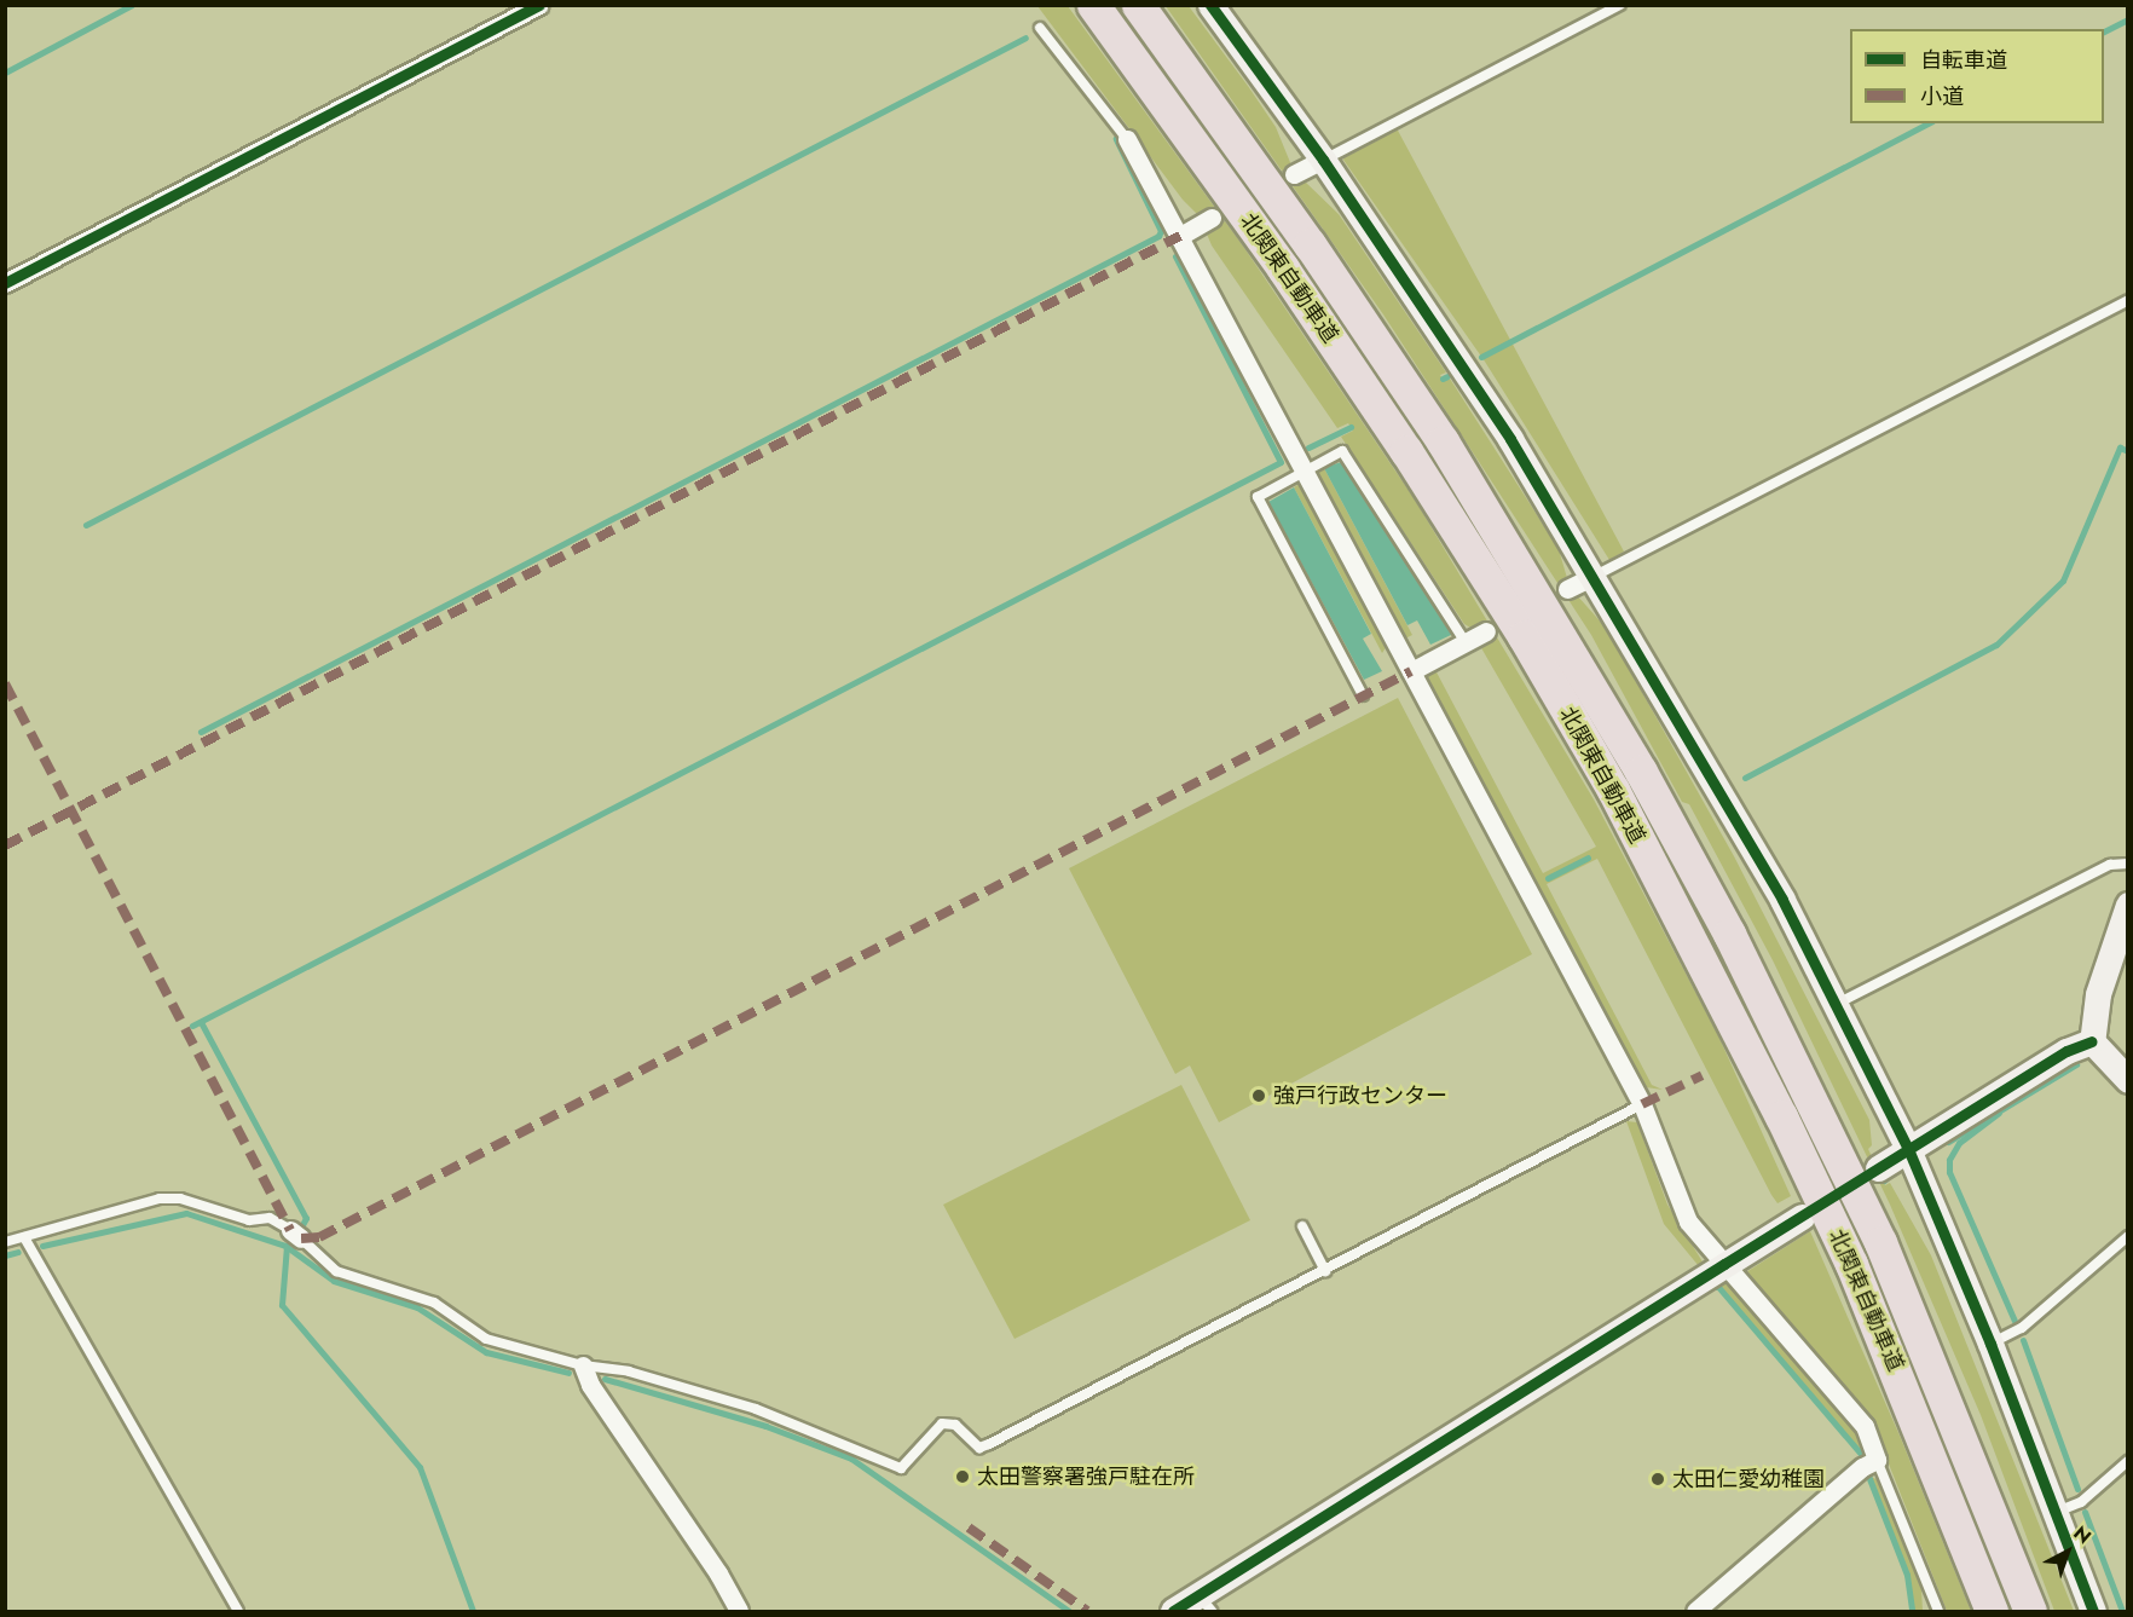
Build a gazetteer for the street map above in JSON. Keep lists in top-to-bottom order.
{
  "streets": {
    "highway": ["北関東自動車道"]
  },
  "places": ["強戸行政センター", "太田警察署強戸駐在所", "太田仁愛幼稚園"],
  "legend": ["自転車道", "小道"],
  "north": "top right"
}
